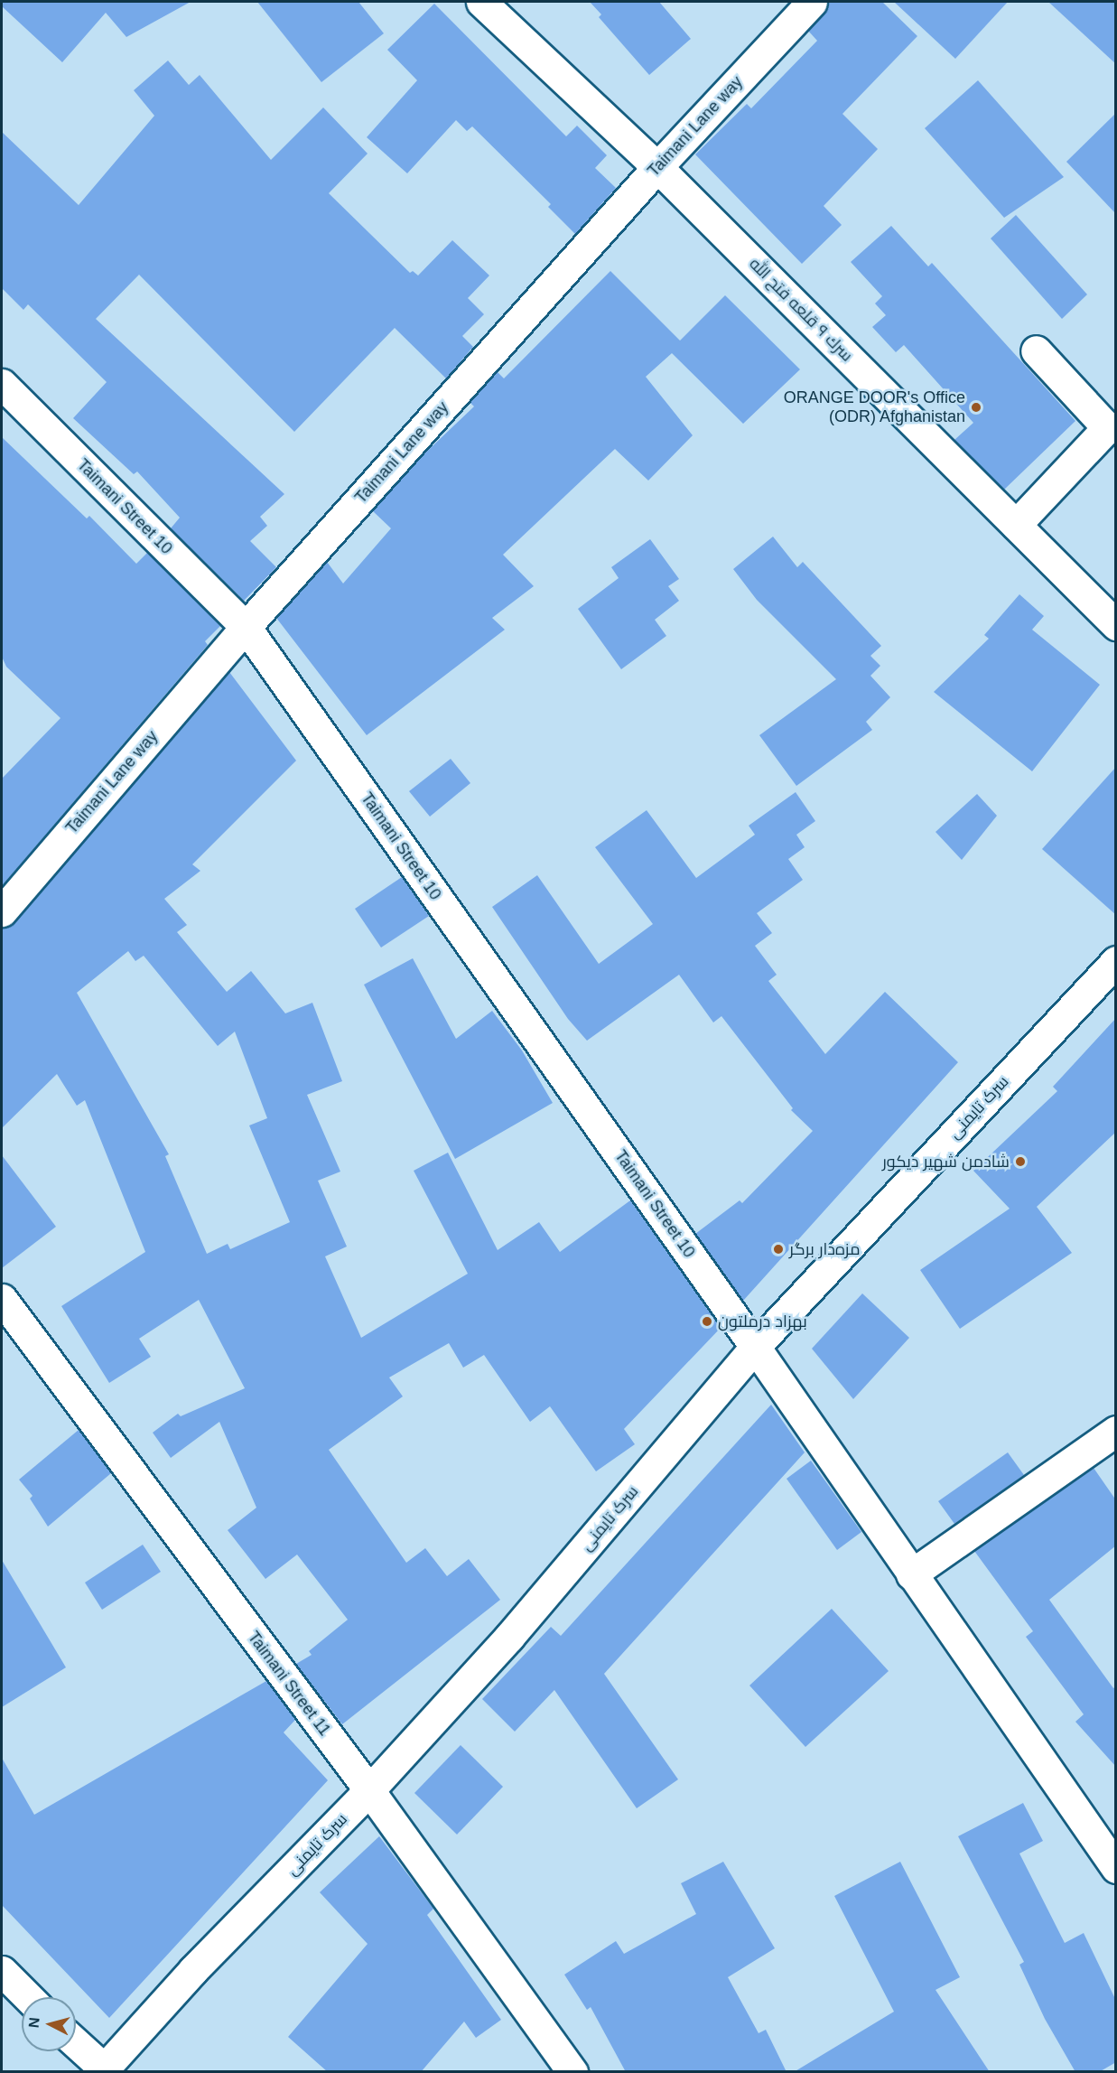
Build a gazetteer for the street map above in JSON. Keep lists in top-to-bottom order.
{
  "streets": {
    "street": [
      "Taimani Lane way",
      "سرك ٩ قلعه فتح الله",
      "Taimani Street 10",
      "سرک تایمنی",
      "Taimani Street 11"
    ]
  },
  "crossings": [
    ["Taimani Lane way", "سرك ٩ قلعه فتح الله"],
    ["Taimani Lane way", "Taimani Street 10"],
    ["Taimani Street 10", "سرک تایمنی"],
    ["سرک تایمنی", "Taimani Street 11"]
  ],
  "places": [
    "ORANGE DOOR's Office (ODR) Afghanistan",
    "شادمن شهیر دیکور",
    "مزه‌دار برگر",
    "بهزاد درملتون"
  ],
  "north": "left"
}
